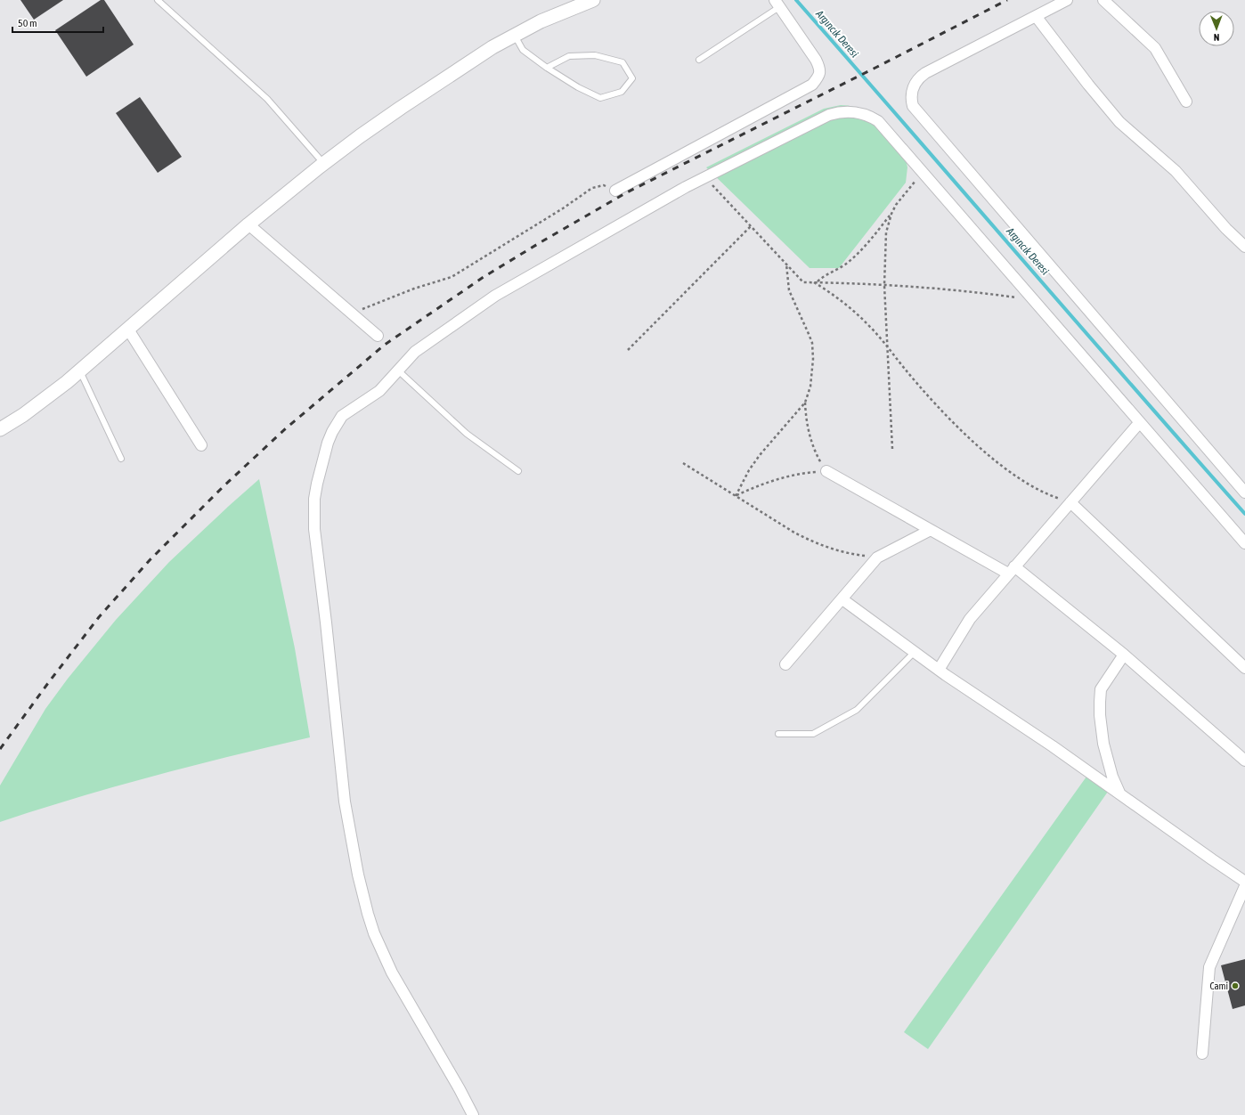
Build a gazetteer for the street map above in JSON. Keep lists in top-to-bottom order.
{
  "water": ["Argıncık Deresi"],
  "places": ["Cami"],
  "scale_bar": "50 m",
  "north": "bottom"
}
